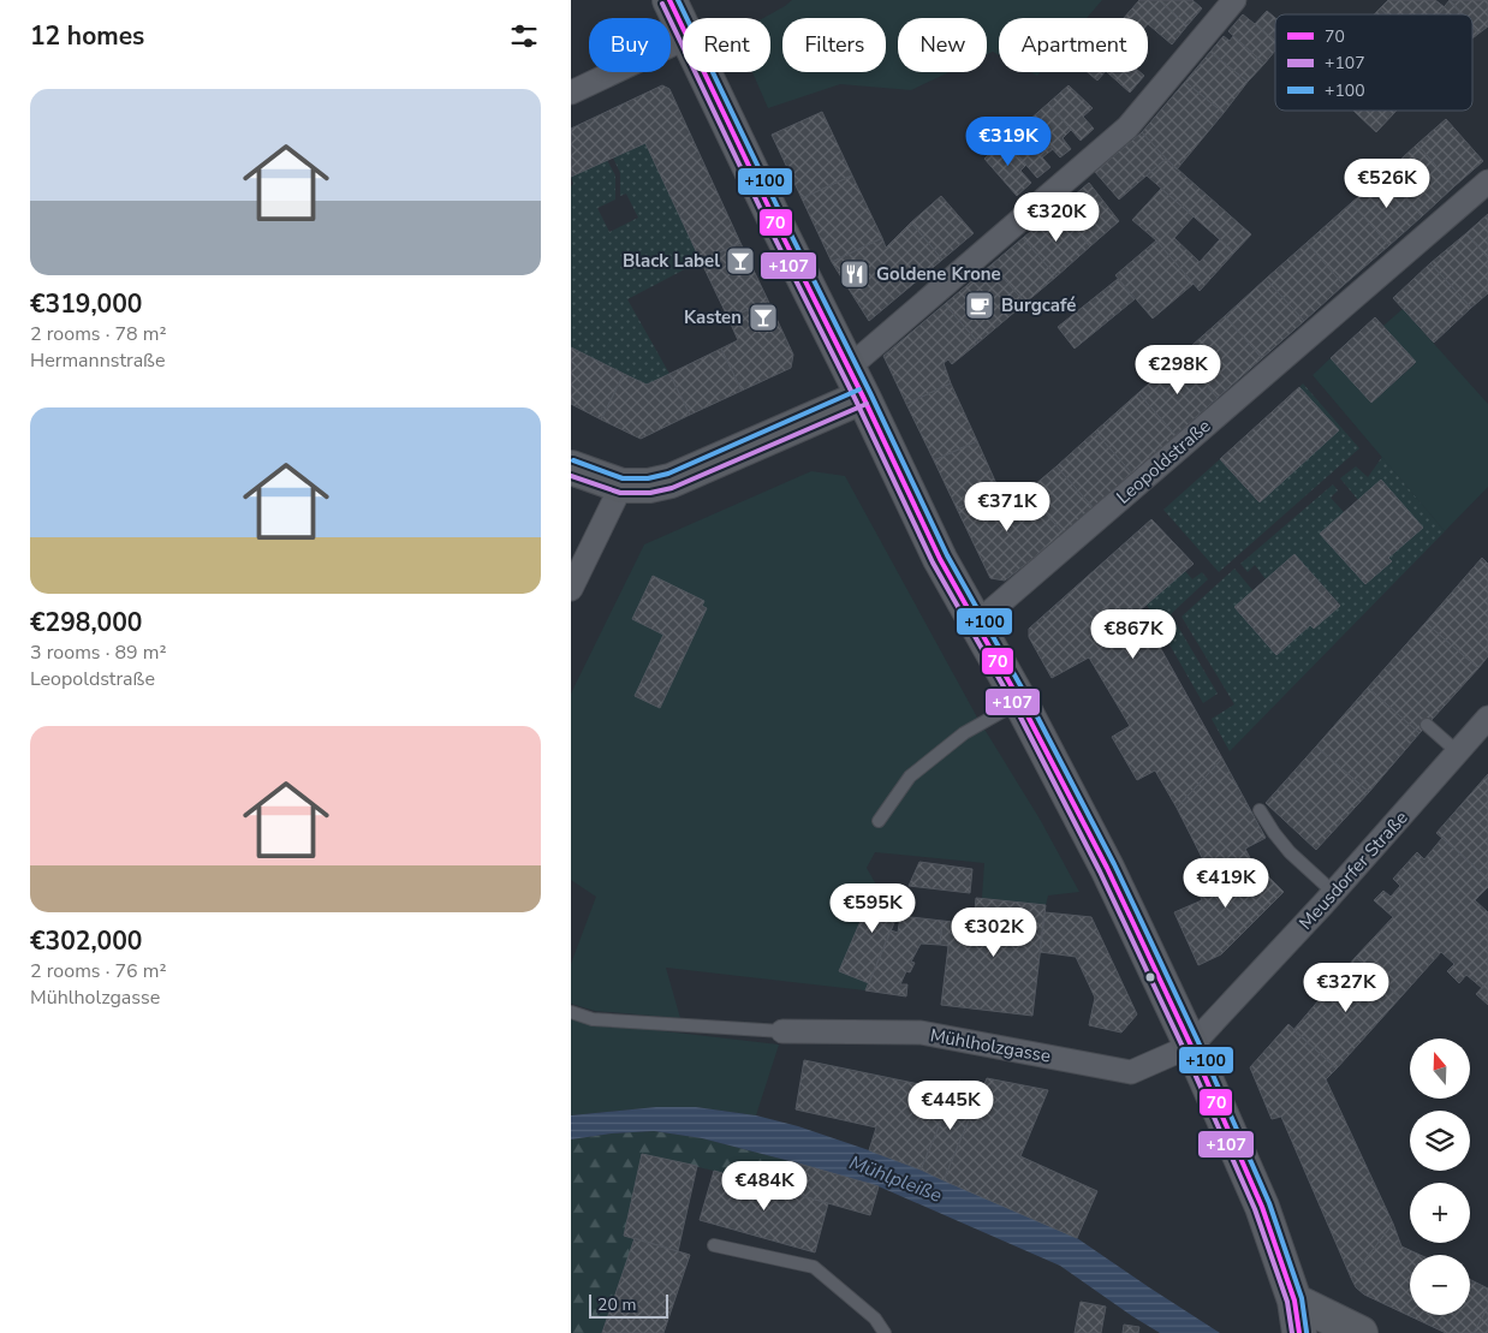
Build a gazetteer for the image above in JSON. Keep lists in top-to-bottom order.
{
  "streets": {
    "street": ["Leopoldstraße", "Meusdorfer Straße", "Mühlholzgasse"]
  },
  "crossings": [
    ["Meusdorfer Straße", "Mühlholzgasse"]
  ],
  "water": ["Mühlpleiße"],
  "places": {
    "bar": ["Black Label", "Kasten"],
    "restaurant": ["Goldene Krone"],
    "cafe": ["Burgcafé"]
  },
  "lines": ["transit line 70", "transit line +100", "transit line +107"],
  "legend": ["70", "+107", "+100"],
  "scale_bar": "20 m",
  "north": "top",
  "page": {
    "heading": "12 homes",
    "chip": [
      "Buy",
      "Rent",
      "Filters",
      "New",
      "Apartment"
    ],
    "list": [
      {
        "name": "€319,000",
        "note": "2 rooms · 78 m² · Hermannstraße"
      },
      {
        "name": "€298,000",
        "note": "3 rooms · 89 m² · Leopoldstraße"
      },
      {
        "name": "€302,000",
        "note": "2 rooms · 76 m² · Mühlholzgasse"
      }
    ],
    "price": [
      "€319K",
      "€526K",
      "€320K",
      "€298K",
      "€371K",
      "€867K",
      "€419K",
      "€595K",
      "€302K",
      "€327K",
      "€445K",
      "€484K"
    ],
    "map_buttons": ["+", "−"],
    "scale": "20 m"
  }
}
